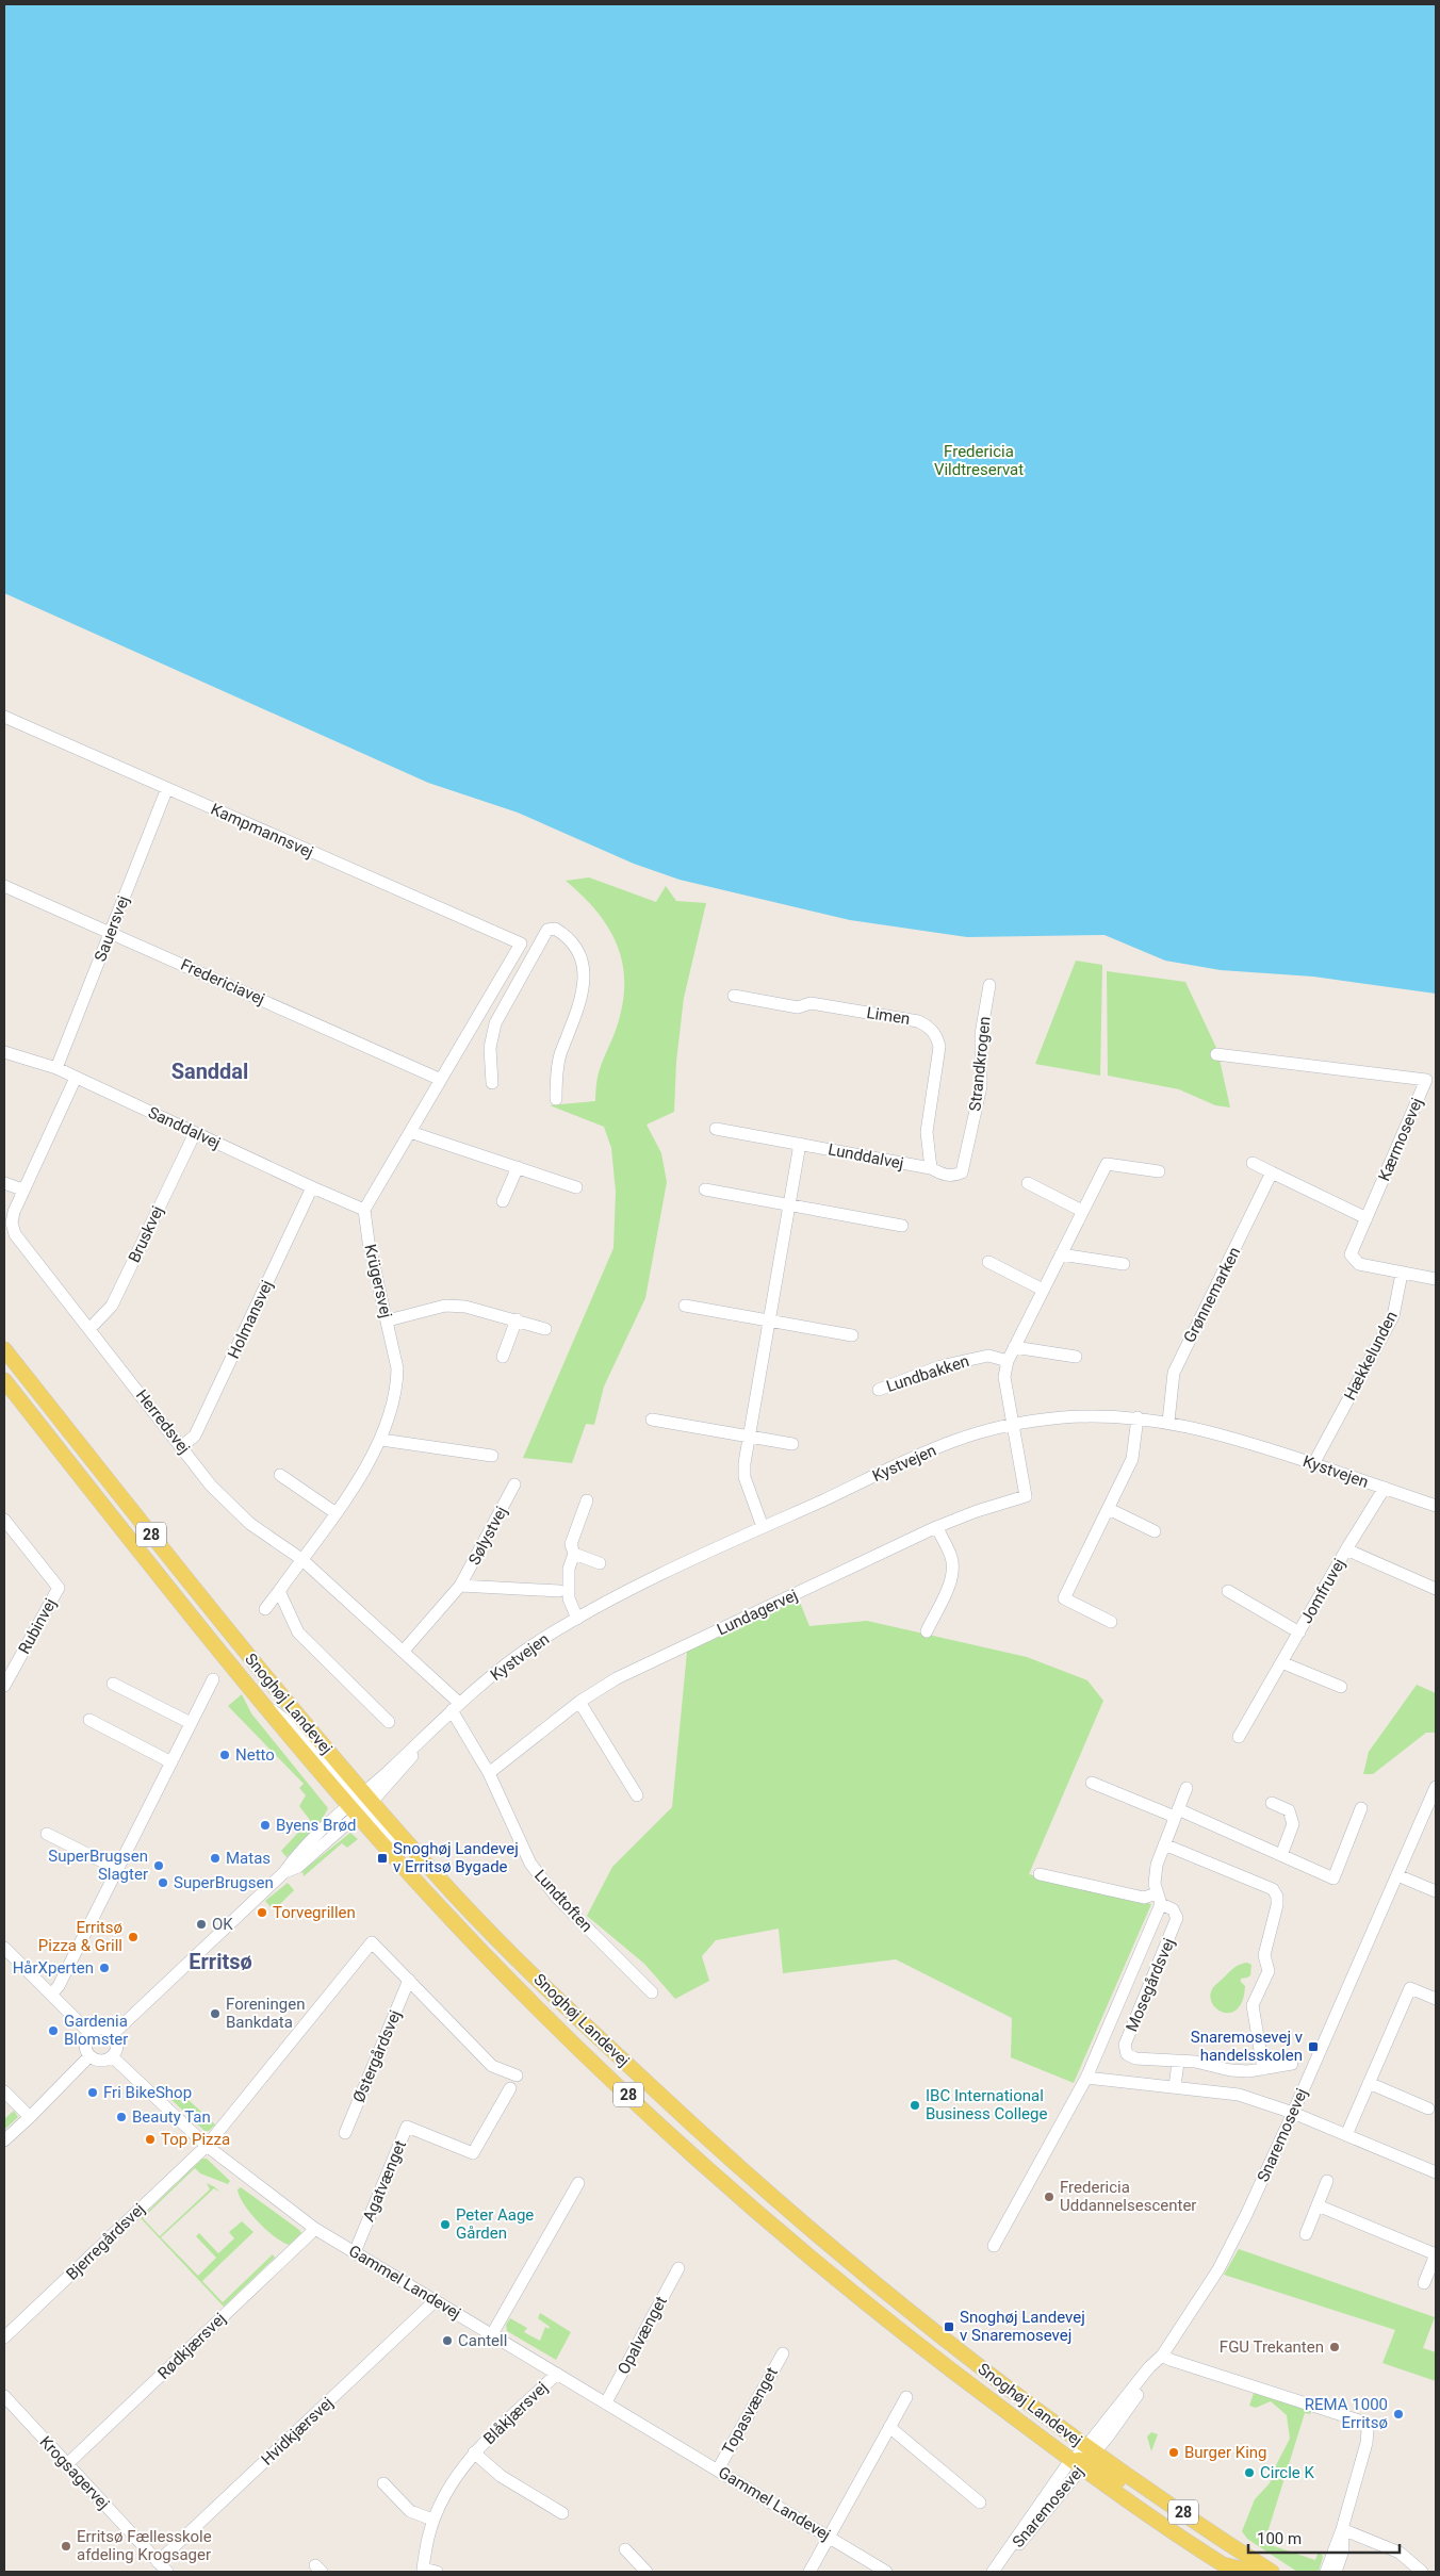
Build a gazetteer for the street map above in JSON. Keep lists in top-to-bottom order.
{
  "streets": {
    "main road": ["28", "Snoghøj Landevej"],
    "street": [
      "Kampmannsvej",
      "Sauersvej",
      "Fredericiavej",
      "Limen",
      "Strandkrogen",
      "Sanddalvej",
      "Kærmosevej",
      "Lunddalvej",
      "Bruskvej",
      "Krügersvej",
      "Grønnemarken",
      "Holmansvej",
      "Hækkelunden",
      "Lundbakken",
      "Herredsvej",
      "Kystvejen",
      "Sølystvej",
      "Jomfruvej",
      "Lundagervej",
      "Rubinvej",
      "Lundtoften",
      "Mosegårdsvej",
      "Østergårdsvej",
      "Snaremosevej",
      "Agatvænget",
      "Bjerregårdsvej",
      "Gammel Landevej",
      "Opalvænget",
      "Rødkjærsvej",
      "Topasvænget",
      "Blåkjærsvej",
      "Hvidkjærsvej",
      "Krogsagervej"
    ]
  },
  "crossings": [
    ["Kampmannsvej", "Sauersvej"],
    ["Sauersvej", "Fredericiavej"],
    ["Sauersvej", "Sanddalvej"],
    ["Limen", "Strandkrogen"],
    ["Limen", "Lunddalvej"],
    ["Strandkrogen", "Lunddalvej"],
    ["Sanddalvej", "Bruskvej"],
    ["Sanddalvej", "Krügersvej"],
    ["Sanddalvej", "Holmansvej"],
    ["Sanddalvej", "Herredsvej"],
    ["Kærmosevej", "Hækkelunden"],
    ["Bruskvej", "Herredsvej"],
    ["Krügersvej", "Herredsvej"],
    ["Grønnemarken", "Kystvejen"],
    ["Holmansvej", "Herredsvej"],
    ["Hækkelunden", "Kystvejen"],
    ["Herredsvej", "Kystvejen"],
    ["Herredsvej", "Sølystvej"],
    ["Herredsvej", "Lundtoften"],
    ["Kystvejen", "Jomfruvej"],
    ["Kystvejen", "Lundagervej"],
    ["Kystvejen", "Snoghøj Landevej"],
    ["Kystvejen", "Lundtoften"],
    ["Kystvejen", "Gammel Landevej"],
    ["Lundagervej", "Lundtoften"],
    ["Snoghøj Landevej", "Snaremosevej"],
    ["Agatvænget", "Gammel Landevej"],
    ["Bjerregårdsvej", "Gammel Landevej"],
    ["Gammel Landevej", "Opalvænget"],
    ["Gammel Landevej", "Rødkjærsvej"],
    ["Gammel Landevej", "Topasvænget"],
    ["Gammel Landevej", "Blåkjærsvej"],
    ["Gammel Landevej", "Hvidkjærsvej"],
    ["Rødkjærsvej", "Krogsagervej"],
    ["Hvidkjærsvej", "Krogsagervej"]
  ],
  "districts": ["Sanddal", "Erritsø"],
  "parks": ["Fredericia Vildtreservat"],
  "places": {
    "other": [
      "Netto",
      "Byens Brød",
      "Matas",
      "SuperBrugsen Slagter",
      "SuperBrugsen",
      "Torvegrillen",
      "OK",
      "Erritsø Pizza & Grill",
      "HårXperten",
      "Foreningen Bankdata",
      "Gardenia Blomster",
      "Fri BikeShop",
      "IBC International Business College",
      "Beauty Tan",
      "Top Pizza",
      "Fredericia Uddannelsescenter",
      "Peter Aage Gården",
      "Cantell",
      "FGU Trekanten",
      "REMA 1000 Erritsø",
      "Burger King",
      "Circle K",
      "Erritsø Fællesskole afdeling Krogsager"
    ],
    "transit": ["Snoghøj Landevej v Erritsø Bygade", "Snaremosevej v handelsskolen", "Snoghøj Landevej v Snaremosevej"]
  },
  "scale_bar": "100 m"
}
